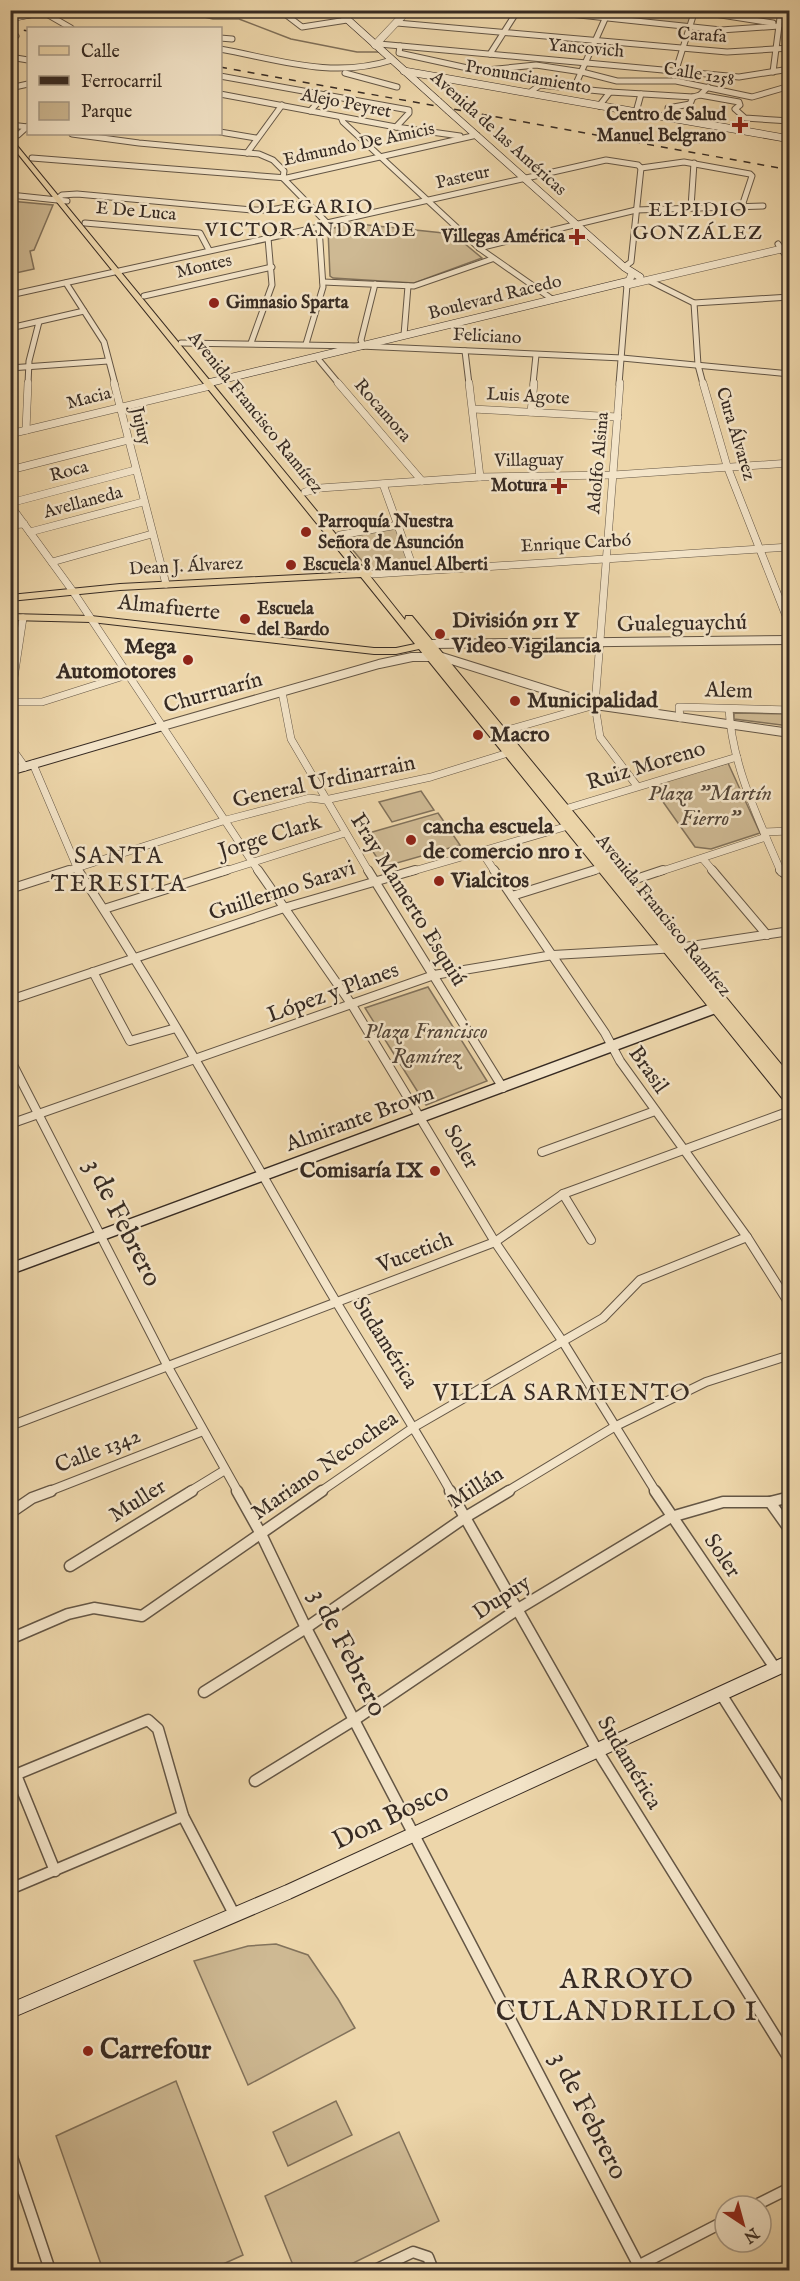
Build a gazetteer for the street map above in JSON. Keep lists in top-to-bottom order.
{
  "streets": {
    "main road": [
      "Pronunciamiento",
      "Avenida de las Américas",
      "Boulevard Racedo",
      "Avenida Francisco Ramírez",
      "Dean J. Álvarez",
      "Almafuerte",
      "Gualeguaychú",
      "Churruarín",
      "Almirante Brown",
      "Don Bosco"
    ],
    "street": [
      "Carafa",
      "Yancovich",
      "Calle 1258",
      "Alejo Peyret",
      "Edmundo De Amicis",
      "Pasteur",
      "E De Luca",
      "Montes",
      "Feliciano",
      "Luis Agote",
      "Macia",
      "Rocamora",
      "Jujuy",
      "Cura Álvarez",
      "Villaguay",
      "Adolfo Alsina",
      "Roca",
      "Avellaneda",
      "Enrique Carbó",
      "Alem",
      "Ruiz Moreno",
      "General Urdinarrain",
      "Jorge Clark",
      "Guillermo Saravi",
      "Fray Mamerto Esquiú",
      "López y Planes",
      "Brasil",
      "Soler",
      "3 de Febrero",
      "Vucetich",
      "Sudamérica",
      "Calle 1342",
      "Mariano Necochea",
      "Millán",
      "Muller",
      "Dupuy"
    ]
  },
  "crossings": [
    ["Yancovich", "Calle 1258"],
    ["Yancovich", "Avenida de las Américas"],
    ["Pronunciamiento", "Avenida de las Américas"],
    ["Alejo Peyret", "Edmundo De Amicis"],
    ["Avenida de las Américas", "Edmundo De Amicis"],
    ["Avenida de las Américas", "Pasteur"],
    ["Avenida de las Américas", "Boulevard Racedo"],
    ["Avenida de las Américas", "Adolfo Alsina"],
    ["Edmundo De Amicis", "Avenida Francisco Ramírez"],
    ["Pasteur", "E De Luca"],
    ["Pasteur", "Avenida Francisco Ramírez"],
    ["Pasteur", "Jujuy"],
    ["E De Luca", "Avenida Francisco Ramírez"],
    ["Montes", "Avenida Francisco Ramírez"],
    ["Boulevard Racedo", "Feliciano"],
    ["Boulevard Racedo", "Macia"],
    ["Boulevard Racedo", "Rocamora"],
    ["Boulevard Racedo", "Avenida Francisco Ramírez"],
    ["Boulevard Racedo", "Adolfo Alsina"],
    ["Feliciano", "Avenida Francisco Ramírez"],
    ["Feliciano", "Cura Álvarez"],
    ["Feliciano", "Adolfo Alsina"],
    ["Luis Agote", "Adolfo Alsina"],
    ["Macia", "Avenida Francisco Ramírez"],
    ["Macia", "Jujuy"],
    ["Rocamora", "Villaguay"],
    ["Avenida Francisco Ramírez", "Villaguay"],
    ["Avenida Francisco Ramírez", "Enrique Carbó"],
    ["Avenida Francisco Ramírez", "Dean J. Álvarez"],
    ["Avenida Francisco Ramírez", "Almafuerte"],
    ["Avenida Francisco Ramírez", "Gualeguaychú"],
    ["Avenida Francisco Ramírez", "Churruarín"],
    ["Avenida Francisco Ramírez", "Ruiz Moreno"],
    ["Avenida Francisco Ramírez", "General Urdinarrain"],
    ["Avenida Francisco Ramírez", "Guillermo Saravi"],
    ["Avenida Francisco Ramírez", "López y Planes"],
    ["Avenida Francisco Ramírez", "Almirante Brown"],
    ["Jujuy", "Roca"],
    ["Jujuy", "Avellaneda"],
    ["Jujuy", "Dean J. Álvarez"],
    ["Cura Álvarez", "Villaguay"],
    ["Cura Álvarez", "Enrique Carbó"],
    ["Villaguay", "Adolfo Alsina"],
    ["Adolfo Alsina", "Enrique Carbó"],
    ["Adolfo Alsina", "Gualeguaychú"],
    ["Adolfo Alsina", "Churruarín"],
    ["Adolfo Alsina", "Ruiz Moreno"],
    ["Roca", "Soler"],
    ["Avellaneda", "Soler"],
    ["Enrique Carbó", "Dean J. Álvarez"],
    ["Dean J. Álvarez", "Soler"],
    ["Almafuerte", "Gualeguaychú"],
    ["Almafuerte", "Soler"],
    ["Alem", "Churruarín"],
    ["Churruarín", "Fray Mamerto Esquiú"],
    ["Churruarín", "Soler"],
    ["Churruarín", "Sudamérica"],
    ["General Urdinarrain", "Fray Mamerto Esquiú"],
    ["General Urdinarrain", "Soler"],
    ["General Urdinarrain", "Sudamérica"],
    ["Jorge Clark", "Fray Mamerto Esquiú"],
    ["Jorge Clark", "Soler"],
    ["Jorge Clark", "Sudamérica"],
    ["Guillermo Saravi", "Fray Mamerto Esquiú"],
    ["Guillermo Saravi", "Brasil"],
    ["Guillermo Saravi", "Soler"],
    ["Guillermo Saravi", "Sudamérica"],
    ["Fray Mamerto Esquiú", "López y Planes"],
    ["Fray Mamerto Esquiú", "Almirante Brown"],
    ["López y Planes", "Brasil"],
    ["López y Planes", "Soler"],
    ["López y Planes", "3 de Febrero"],
    ["López y Planes", "Sudamérica"],
    ["Brasil", "Almirante Brown"],
    ["Brasil", "Vucetich"],
    ["Brasil", "Mariano Necochea"],
    ["Almirante Brown", "Soler"],
    ["Almirante Brown", "3 de Febrero"],
    ["Almirante Brown", "Sudamérica"],
    ["Soler", "Vucetich"],
    ["Soler", "Mariano Necochea"],
    ["Soler", "Millán"],
    ["Soler", "Dupuy"],
    ["Soler", "Don Bosco"],
    ["3 de Febrero", "Vucetich"],
    ["3 de Febrero", "Calle 1342"],
    ["3 de Febrero", "Mariano Necochea"],
    ["3 de Febrero", "Millán"],
    ["3 de Febrero", "Muller"],
    ["3 de Febrero", "Dupuy"],
    ["3 de Febrero", "Don Bosco"],
    ["Vucetich", "Sudamérica"],
    ["Sudamérica", "Mariano Necochea"],
    ["Sudamérica", "Millán"],
    ["Sudamérica", "Dupuy"],
    ["Sudamérica", "Don Bosco"]
  ],
  "districts": [
    "OLEGARIO VICTOR ANDRADE",
    "ELPIDIO GONZÁLEZ",
    "SANTA TERESITA",
    "VILLA SARMIENTO",
    "ARROYO CULANDRILLO I"
  ],
  "parks": ["Plaza \"Martín Fierro\"", "Plaza Francisco Ramírez"],
  "places": {
    "health": ["Centro de Salud Manuel Belgrano", "Villegas América", "Motura"],
    "other": [
      "Gimnasio Sparta",
      "Parroquía Nuestra Señora de Asunción",
      "Escuela 8 Manuel Alberti",
      "Escuela del Bardo",
      "División 911 Y Video Vigilancia",
      "Mega Automotores",
      "Municipalidad",
      "Macro",
      "cancha escuela de comercio nro 1",
      "Vialcitos",
      "Comisaría IX",
      "Carrefour"
    ]
  },
  "legend": ["Calle", "Ferrocarril", "Parque"],
  "north": "bottom right"
}
